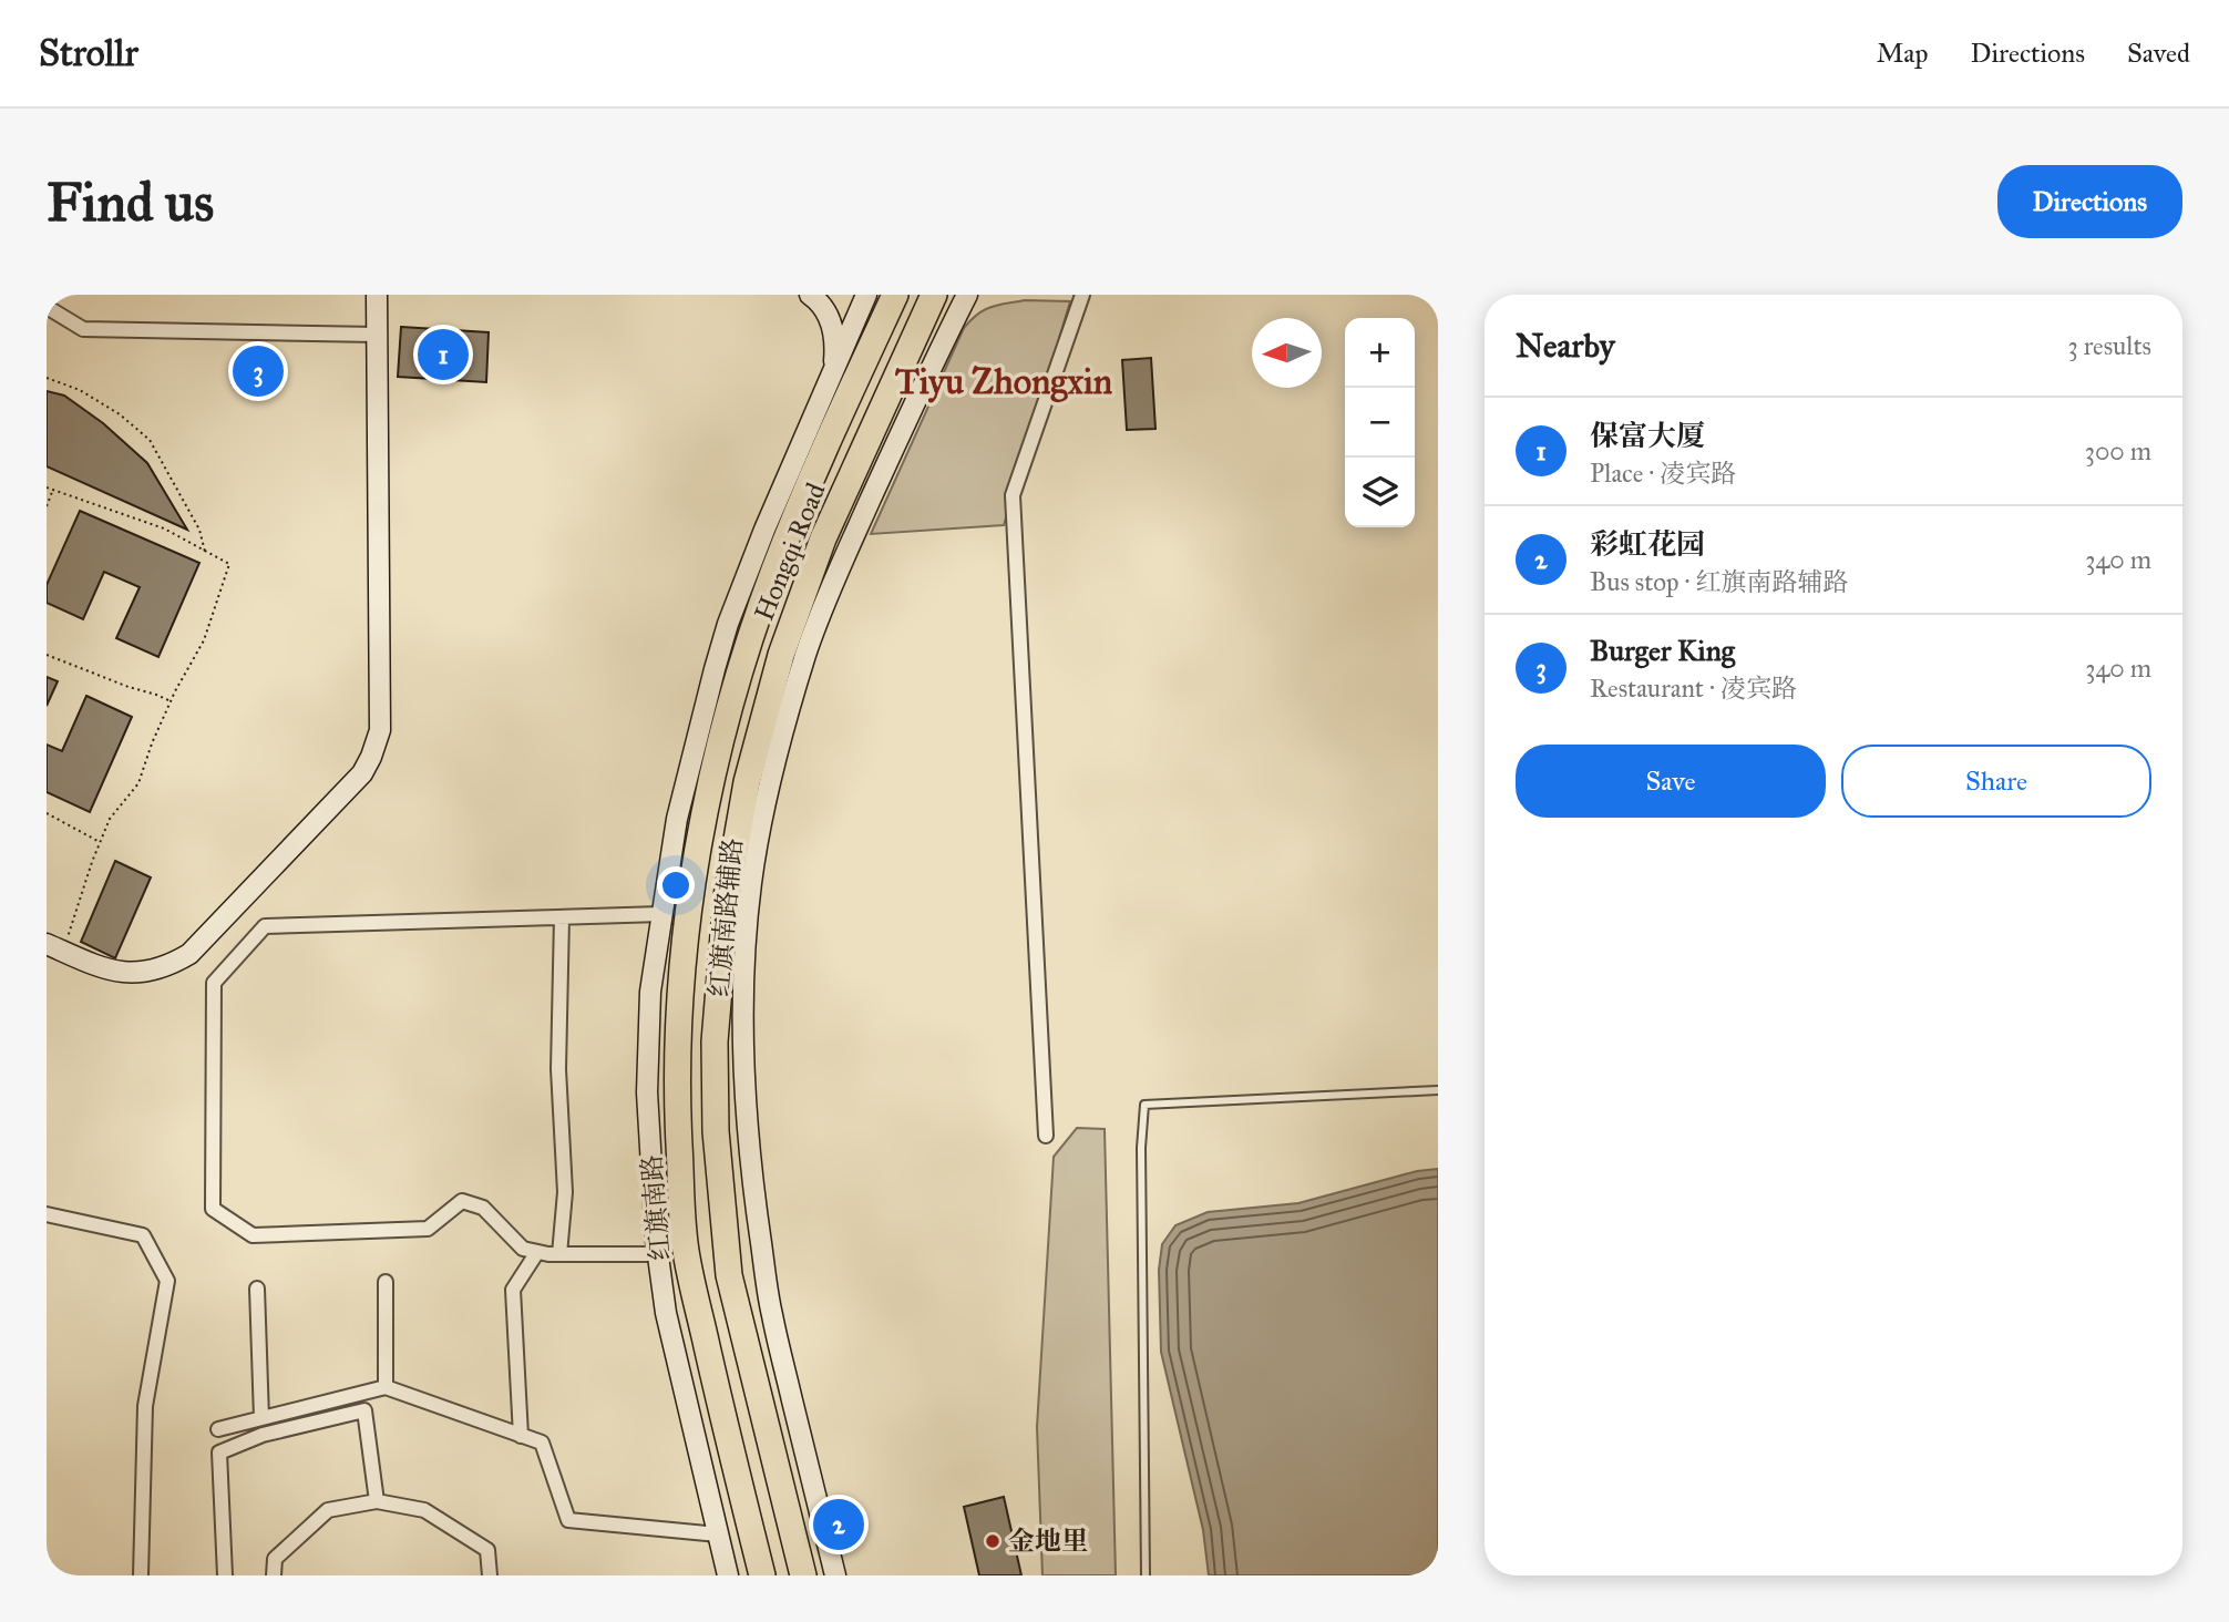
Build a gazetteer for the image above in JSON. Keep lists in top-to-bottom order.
{
  "streets": {
    "highway": ["Hongqi Road", "红旗南路"],
    "main road": ["红旗南路辅路"]
  },
  "crossings": [
    ["Hongqi Road", "红旗南路"]
  ],
  "districts": ["Tiyu Zhongxin"],
  "places": ["金地里"],
  "north": "left",
  "page": {
    "header": "Strollr",
    "nav": ["Map", "Directions", "Saved"],
    "buttons": [
      "Directions",
      ["Save", "Share"]
    ],
    "title": "Find us",
    "heading": ["Nearby", "3 results"],
    "map_buttons": ["+", "−"],
    "pins": ["1", "3", "2"],
    "list": [
      {
        "mark": "1",
        "name": "保富大厦",
        "note": "Place · 凌宾路",
        "value": "300 m"
      },
      {
        "mark": "2",
        "name": "彩虹花园",
        "note": "Bus stop · 红旗南路辅路",
        "value": "340 m"
      },
      {
        "mark": "3",
        "name": "Burger King",
        "note": "Restaurant · 凌宾路",
        "value": "340 m"
      }
    ]
  }
}
